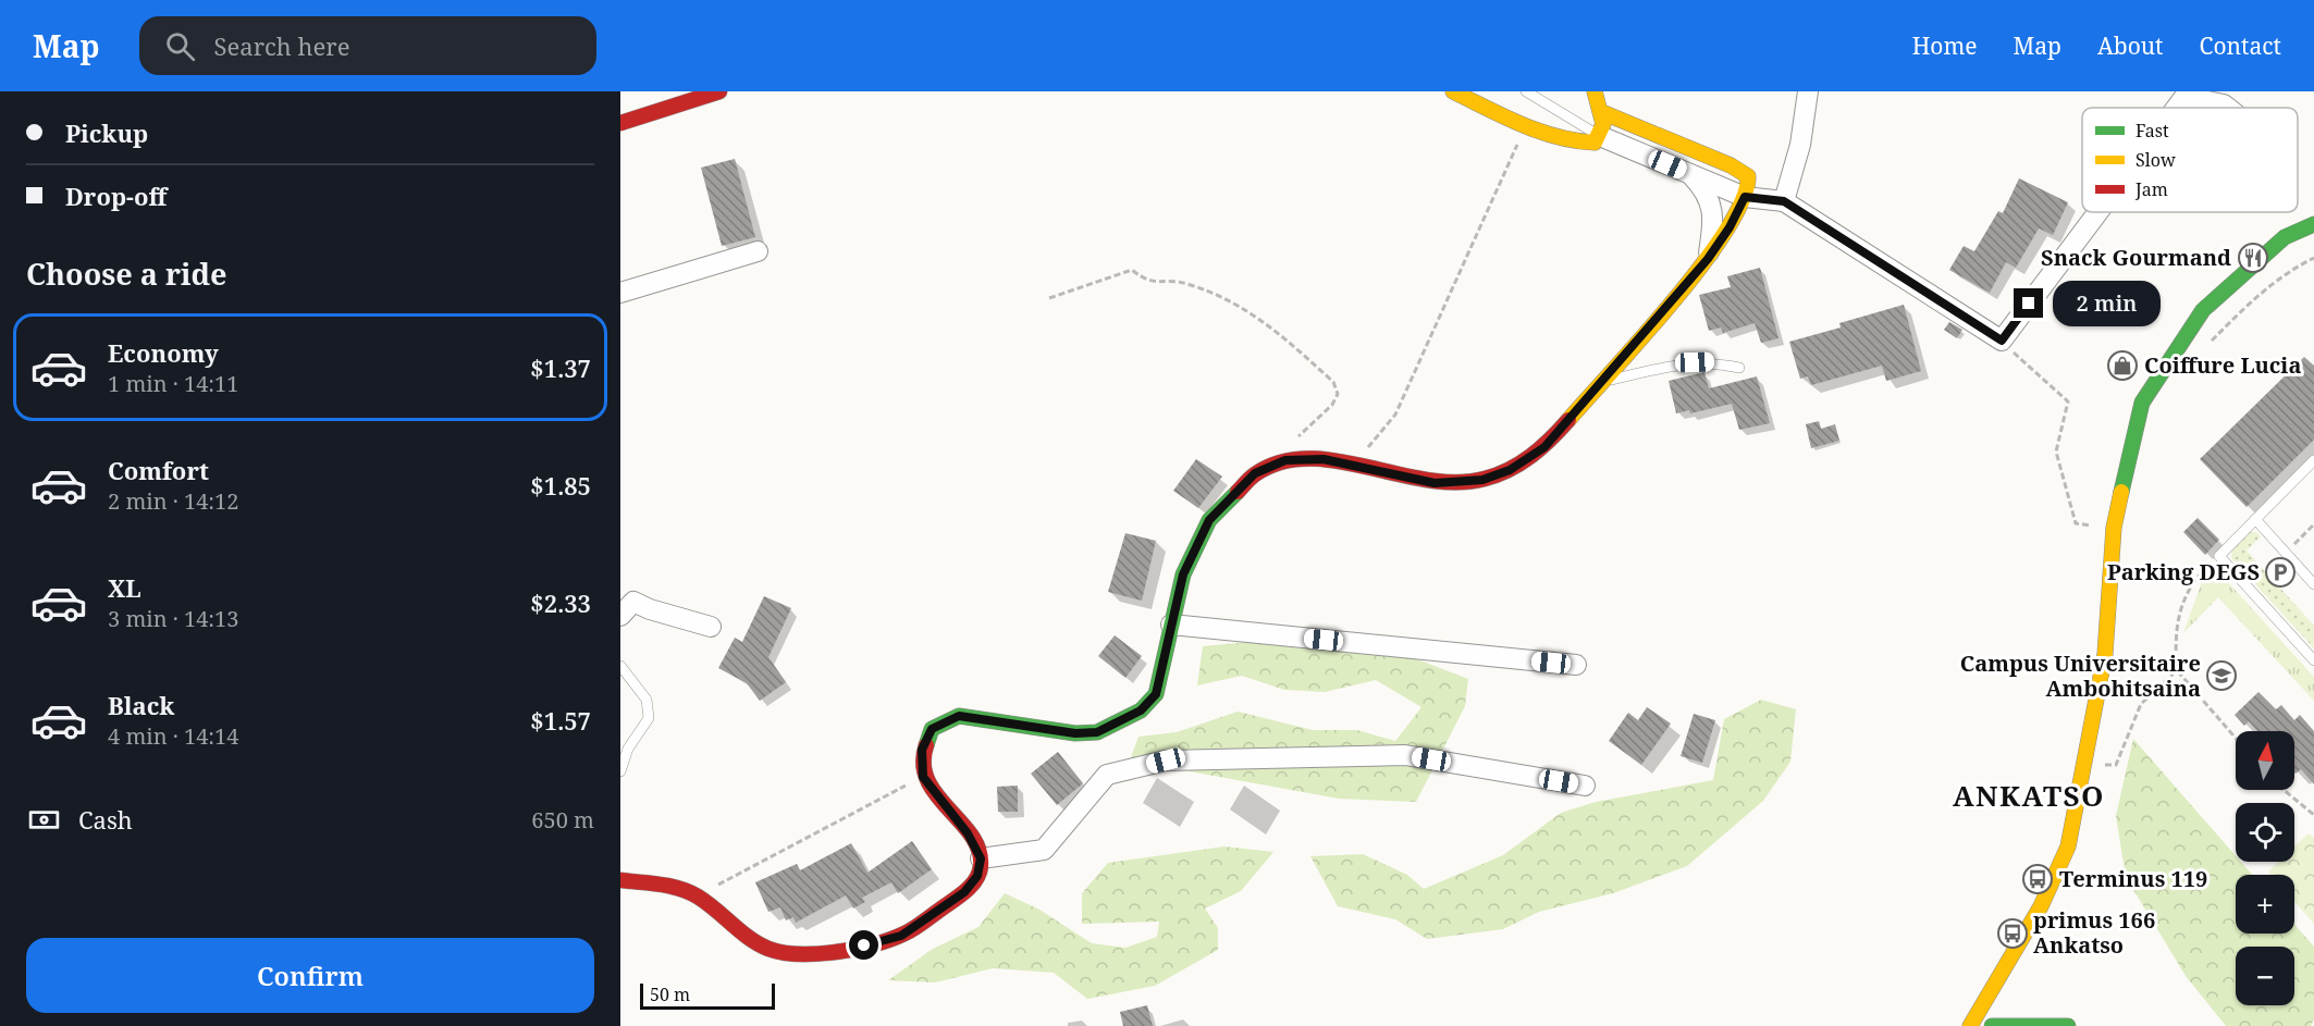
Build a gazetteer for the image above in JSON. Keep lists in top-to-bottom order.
{
  "districts": ["ANKATSO"],
  "places": {
    "restaurant": ["Snack Gourmand"],
    "shop": ["Coiffure Lucia"],
    "parking": ["Parking DEGS"],
    "school or university": ["Campus Universitaire Ambohitsaina"],
    "bus stop": ["Terminus 119", "primus 166 Ankatso"]
  },
  "legend": ["Fast", "Slow", "Jam"],
  "scale_bar": "50 m",
  "north": "top",
  "page": {
    "header": "Map",
    "search": "Search here",
    "nav": [
      "Home",
      "Map",
      "About",
      "Contact"
    ],
    "banner": ["Pickup", "Drop-off"],
    "heading": "Choose a ride",
    "bubble": "2 min",
    "list": [
      {
        "name": "Economy",
        "note": "1 min · 14:11",
        "value": "$1.37"
      },
      {
        "name": "Comfort",
        "note": "2 min · 14:12",
        "value": "$1.85"
      },
      {
        "name": "XL",
        "note": "3 min · 14:13",
        "value": "$2.33"
      },
      {
        "name": "Black",
        "note": "4 min · 14:14",
        "value": "$1.57"
      }
    ],
    "map_buttons": ["+", "−"],
    "pay": ["Cash", "650 m"],
    "buttons": "Confirm",
    "scale": "50 m"
  }
}
